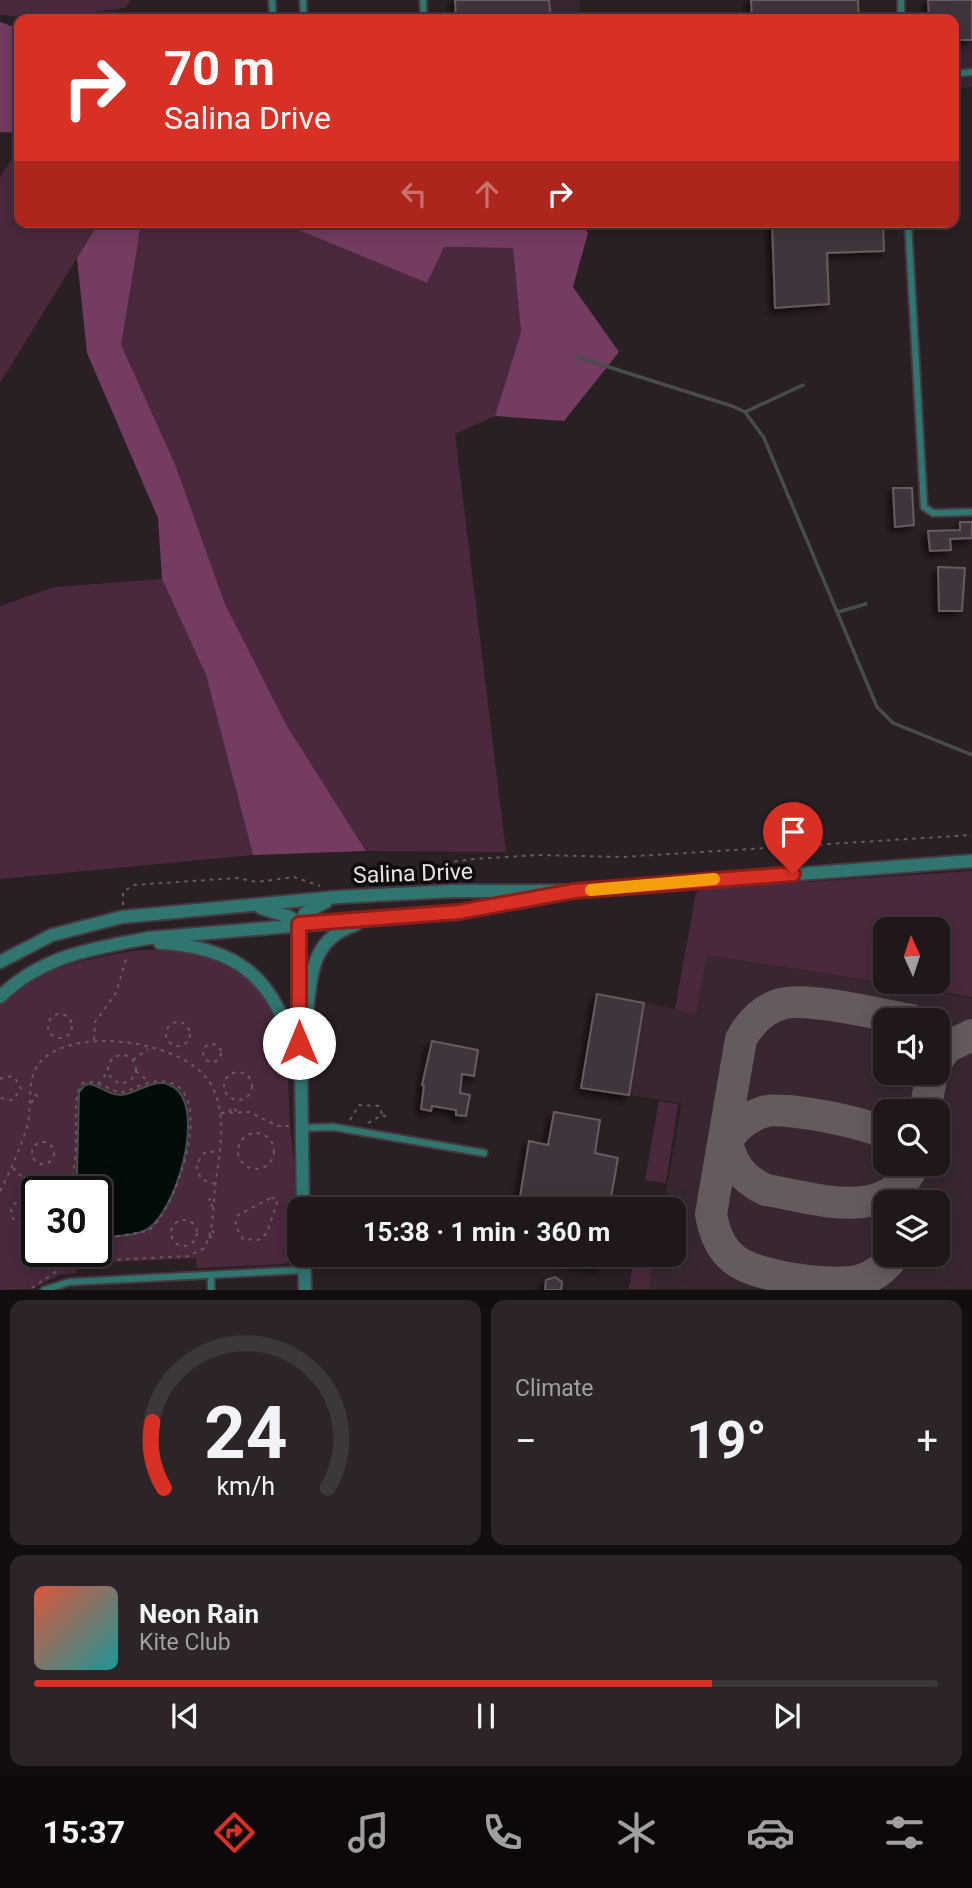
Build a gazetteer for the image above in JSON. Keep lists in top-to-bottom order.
{
  "streets": {
    "street": ["Salina Drive"]
  },
  "north": "top",
  "page": {
    "turn": ["70 m", "Salina Drive"],
    "limit": "30",
    "trip": "15:38 · 1 min · 360 m",
    "tile": "Climate",
    "heat": ["−", "19°", "+"],
    "song": ["Neon Rain", "Kite Club"],
    "tabs": "15:37",
    "gauge": ["24", "km/h"]
  }
}
